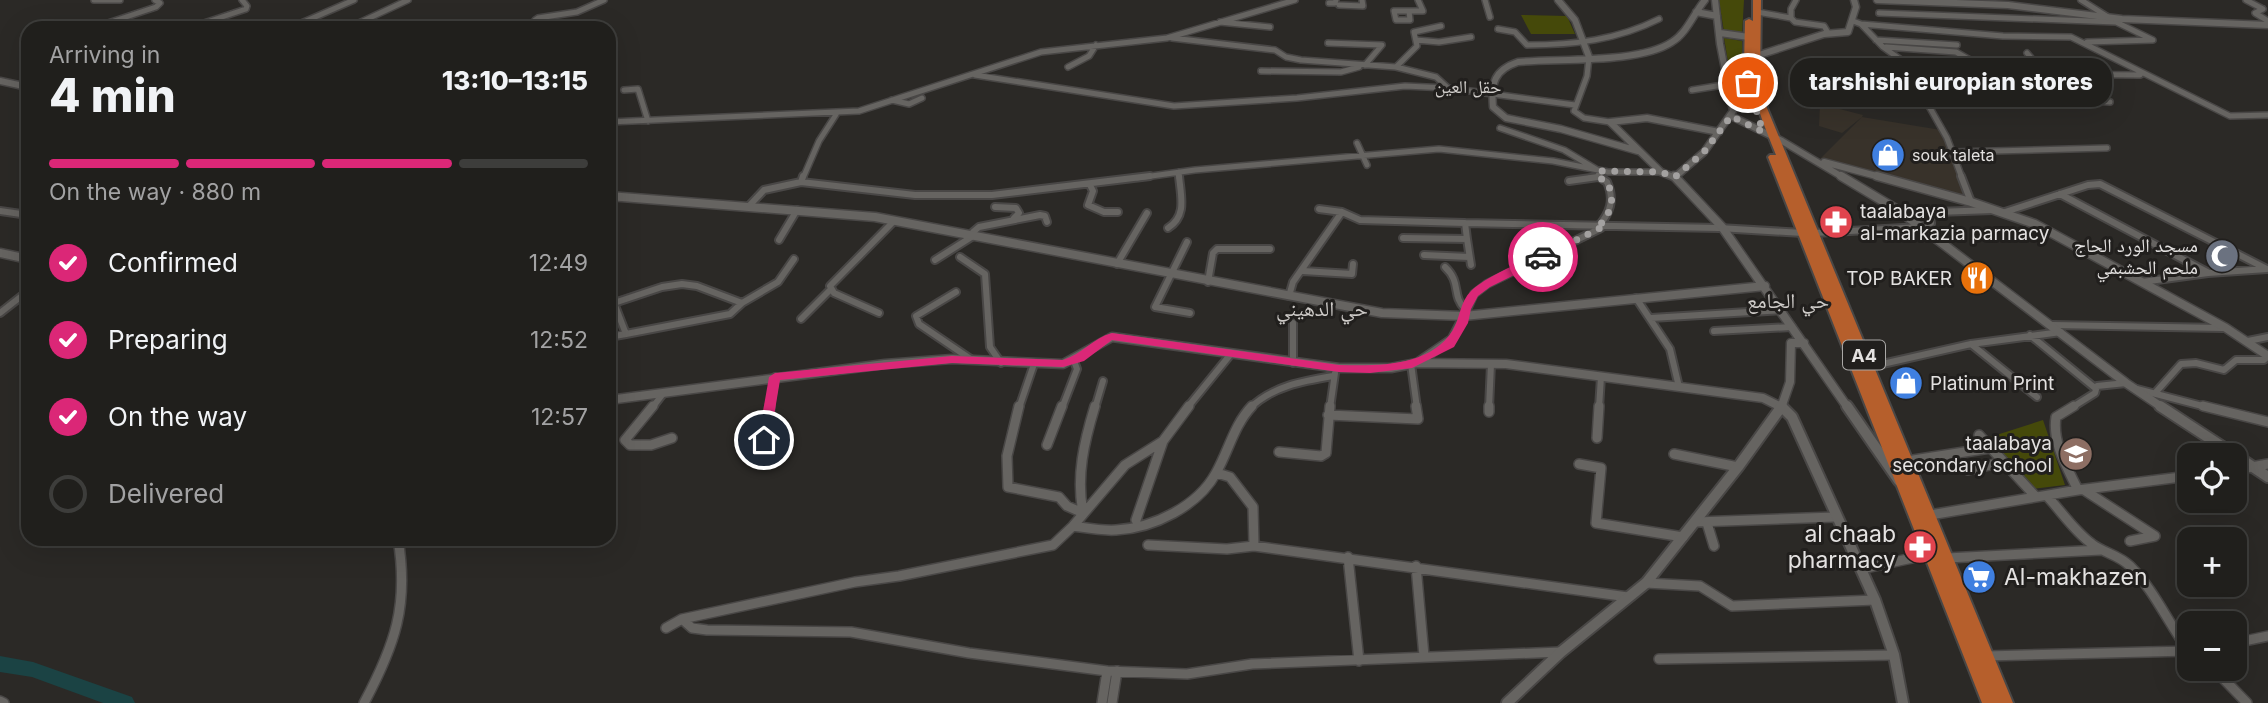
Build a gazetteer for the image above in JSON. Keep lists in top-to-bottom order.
{
  "streets": {
    "highway": ["A4"]
  },
  "districts": ["حقل العين", "حي الجامع", "حي الدهيني"],
  "places": {
    "other": ["tarshishi europian stores"],
    "shop": ["souk taleta", "Platinum Print"],
    "pharmacy": ["taalabaya al-markazia parmacy", "al chaab pharmacy"],
    "mosque": ["مسجد الورد الحاج ملحم الحشبمي"],
    "restaurant": ["TOP BAKER"],
    "school or university": ["taalabaya secondary school"],
    "supermarket": ["Al-makhazen"]
  },
  "page": {
    "heading": ["4 min", "Arriving in", "13:10–13:15"],
    "bubble": "tarshishi europian stores",
    "bar": "On the way · 880 m",
    "list": [
      ["Confirmed", "12:49"],
      ["Preparing", "12:52"],
      ["On the way", "12:57"],
      "Delivered"
    ],
    "map_buttons": ["+", "−"]
  }
}
